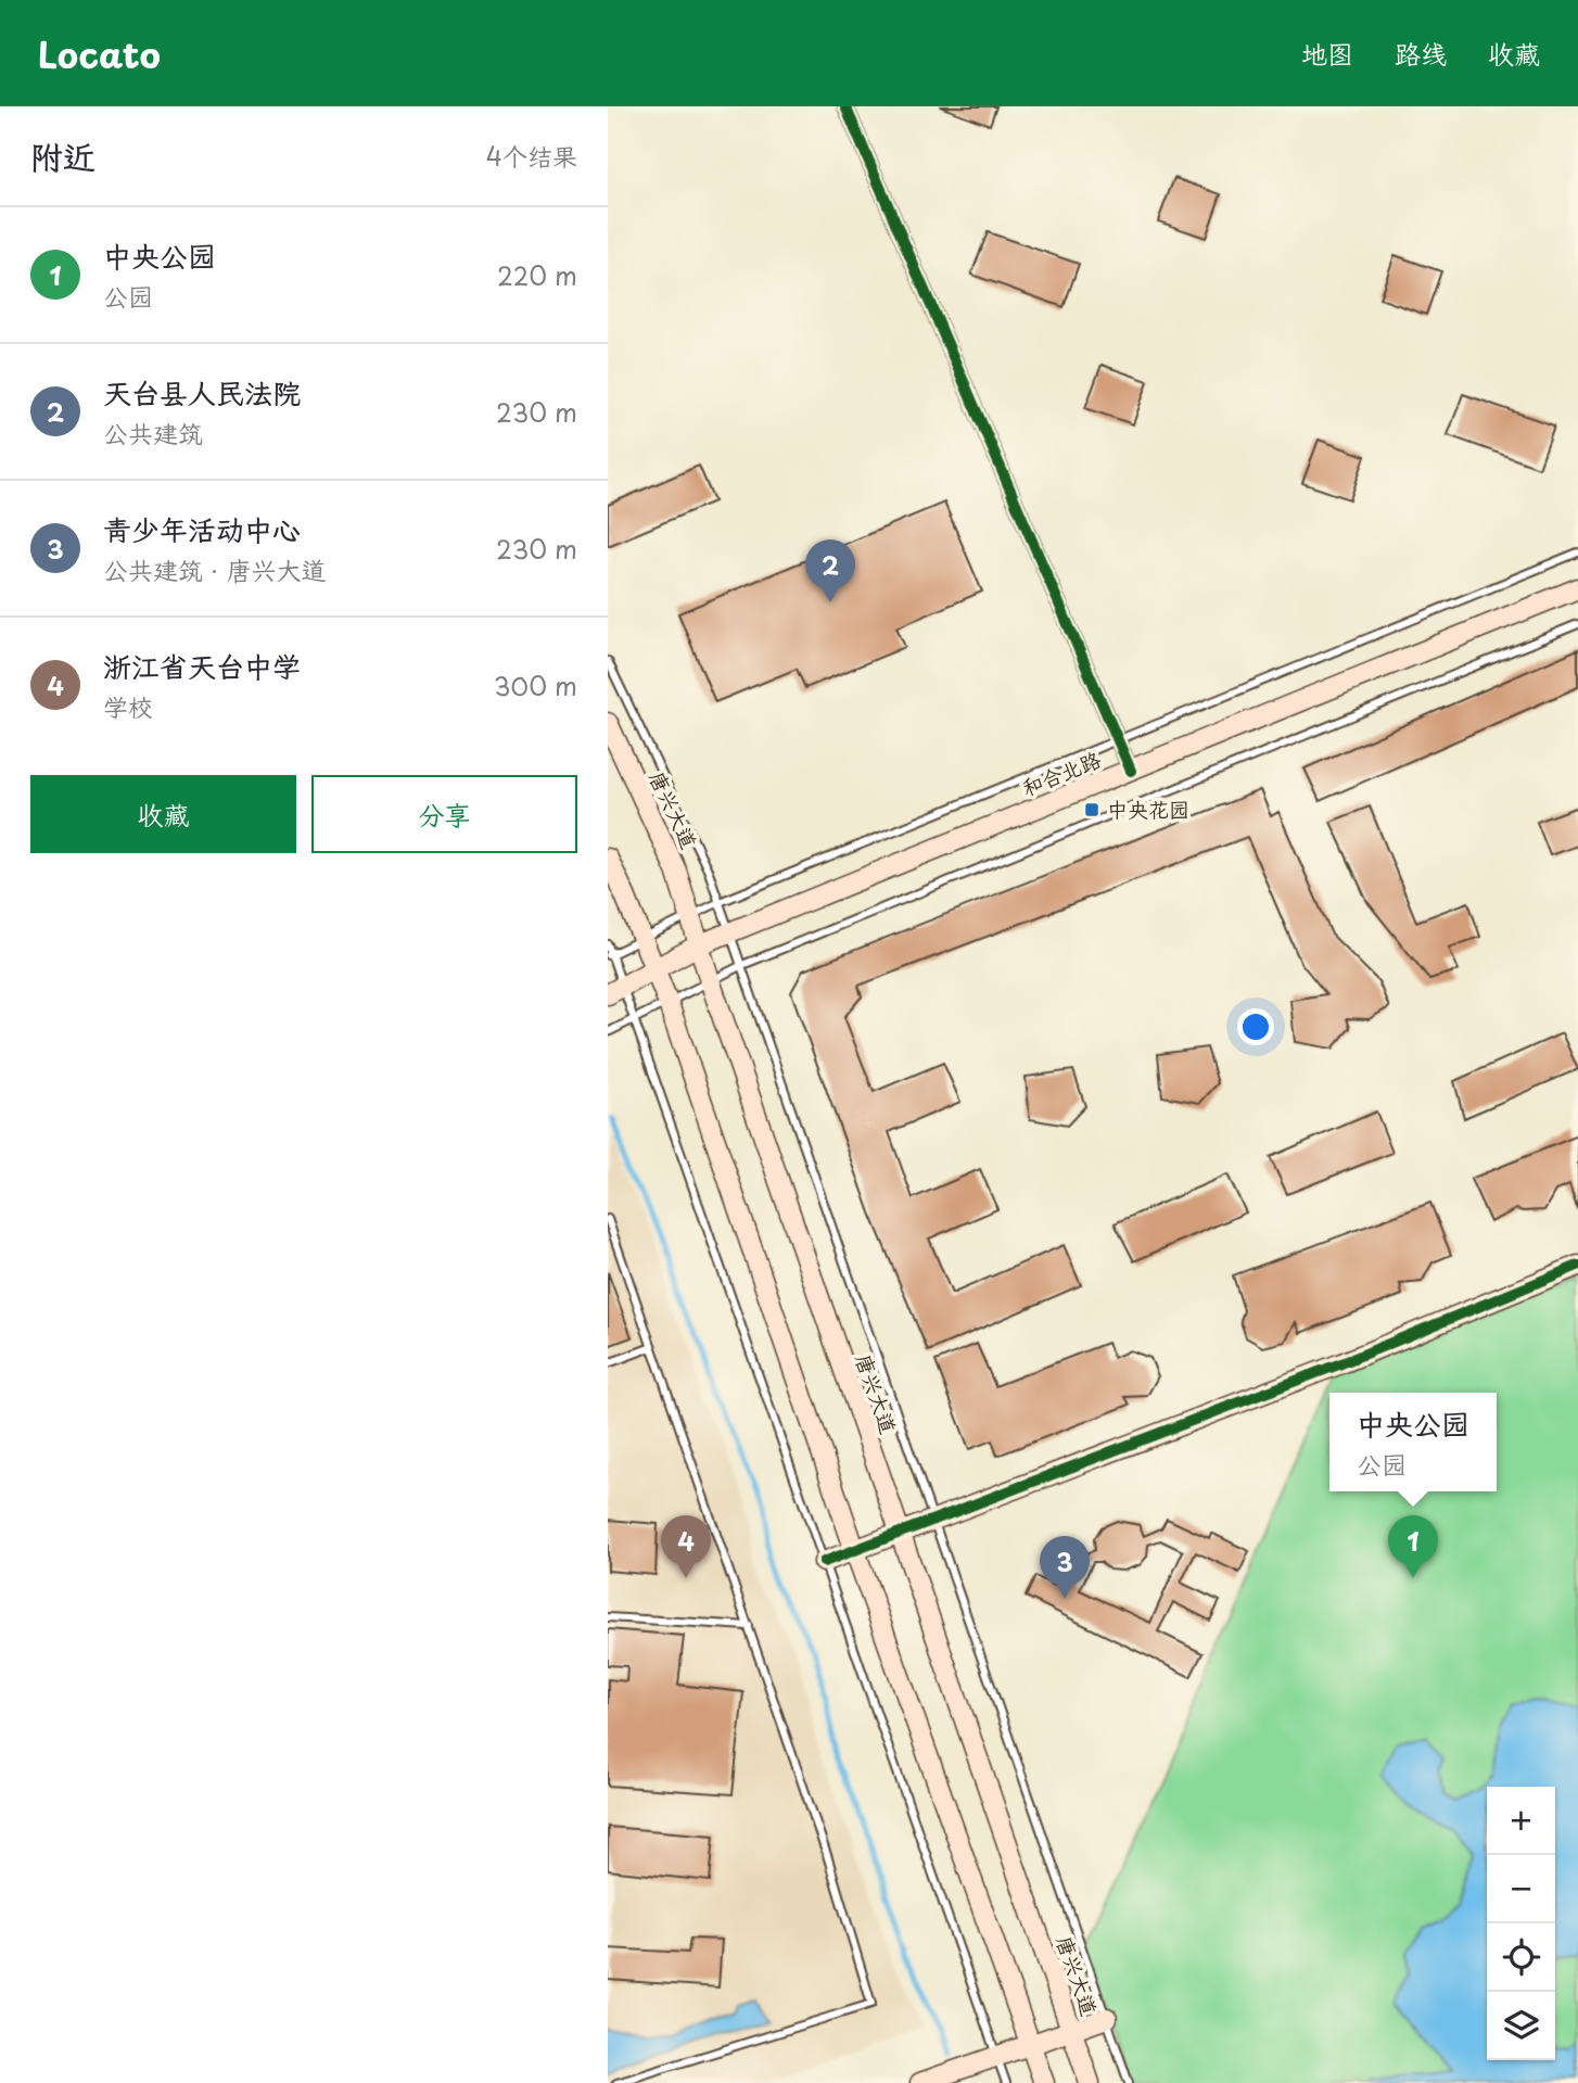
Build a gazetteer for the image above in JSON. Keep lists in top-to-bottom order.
{
  "streets": {
    "main road": ["和合北路", "唐兴大道"]
  },
  "crossings": [
    ["和合北路", "唐兴大道"]
  ],
  "places": {
    "transit": ["中央花园"]
  },
  "page": {
    "header": "Locato",
    "nav": ["地图", "路线", "收藏"],
    "heading": ["附近", "4个结果"],
    "list": [
      {
        "mark": "1",
        "name": "中央公园",
        "note": "公园",
        "value": "220 m"
      },
      {
        "mark": "2",
        "name": "天台县人民法院",
        "note": "公共建筑",
        "value": "230 m"
      },
      {
        "mark": "3",
        "name": "青少年活动中心",
        "note": "公共建筑 · 唐兴大道",
        "value": "230 m"
      },
      {
        "mark": "4",
        "name": "浙江省天台中学",
        "note": "学校",
        "value": "300 m"
      }
    ],
    "pins": [
      "2",
      "1",
      "4",
      "3"
    ],
    "buttons": ["收藏", "分享"],
    "popup": ["中央公园", "公园"],
    "map_buttons": ["+", "−"]
  }
}
